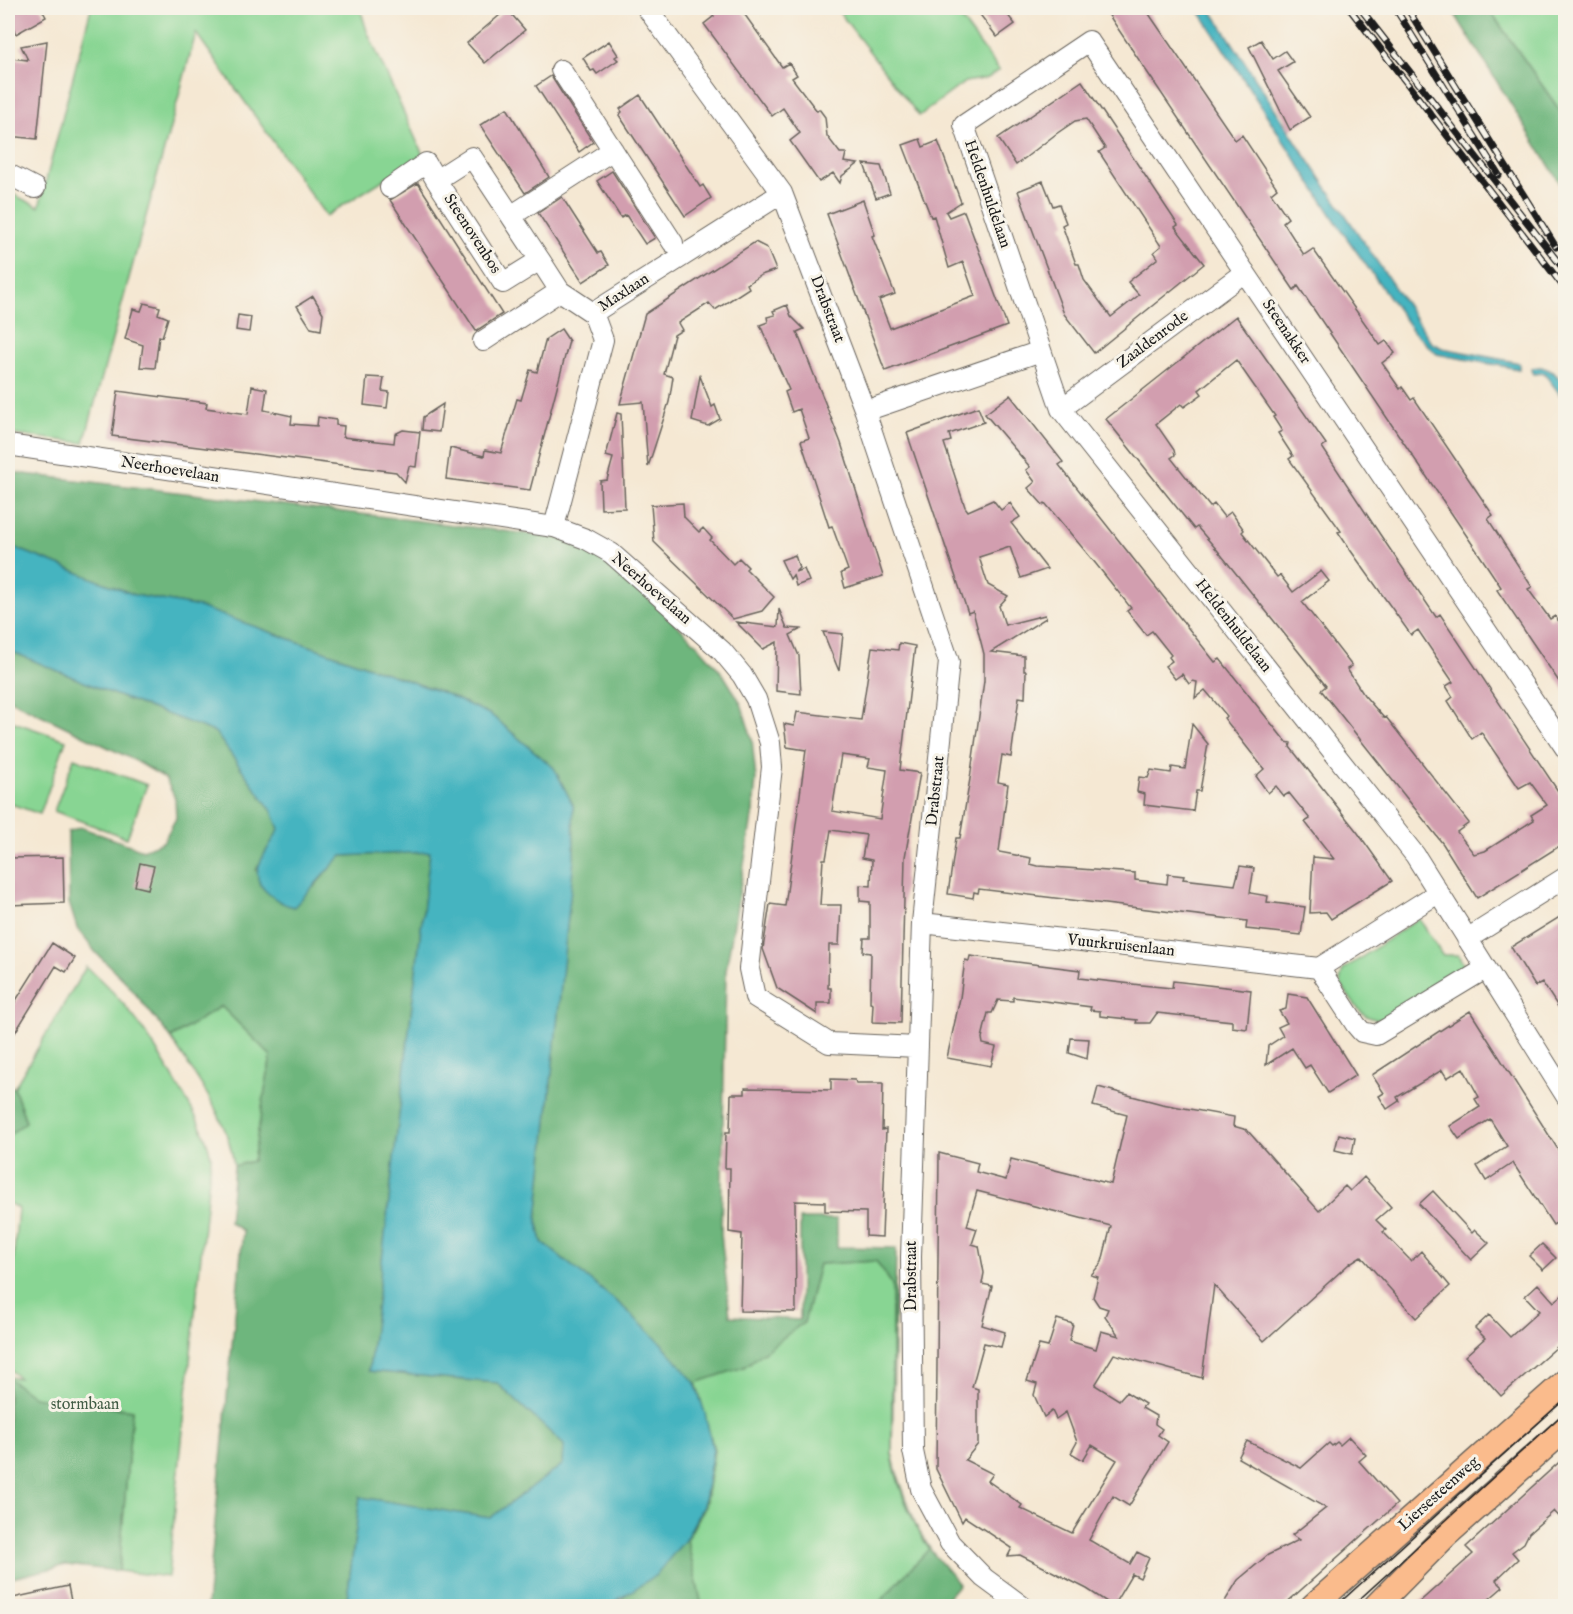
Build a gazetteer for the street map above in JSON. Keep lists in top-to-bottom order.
{
  "streets": {
    "main road": ["Liersesteenweg"],
    "street": [
      "Heldenhuldelaan",
      "Steenovenbos",
      "Maxlaan",
      "Drabstraat",
      "Steenakker",
      "Zaaldenrode",
      "Neerhoevelaan",
      "Vuurkruisenlaan"
    ]
  },
  "crossings": [
    ["Heldenhuldelaan", "Steenakker"],
    ["Heldenhuldelaan", "Zaaldenrode"],
    ["Steenovenbos", "Maxlaan"],
    ["Maxlaan", "Drabstraat"],
    ["Maxlaan", "Neerhoevelaan"],
    ["Drabstraat", "Neerhoevelaan"],
    ["Drabstraat", "Vuurkruisenlaan"],
    ["Steenakker", "Zaaldenrode"]
  ],
  "parks": ["stormbaan"]
}
